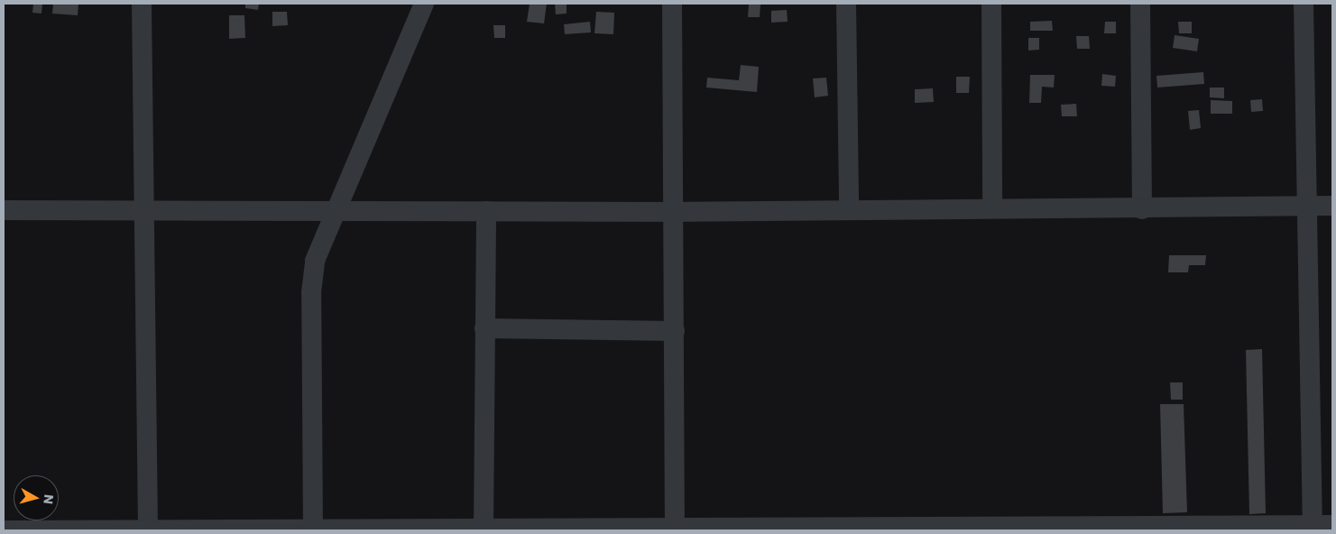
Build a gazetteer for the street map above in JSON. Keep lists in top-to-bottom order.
{
  "north": "right"
}
